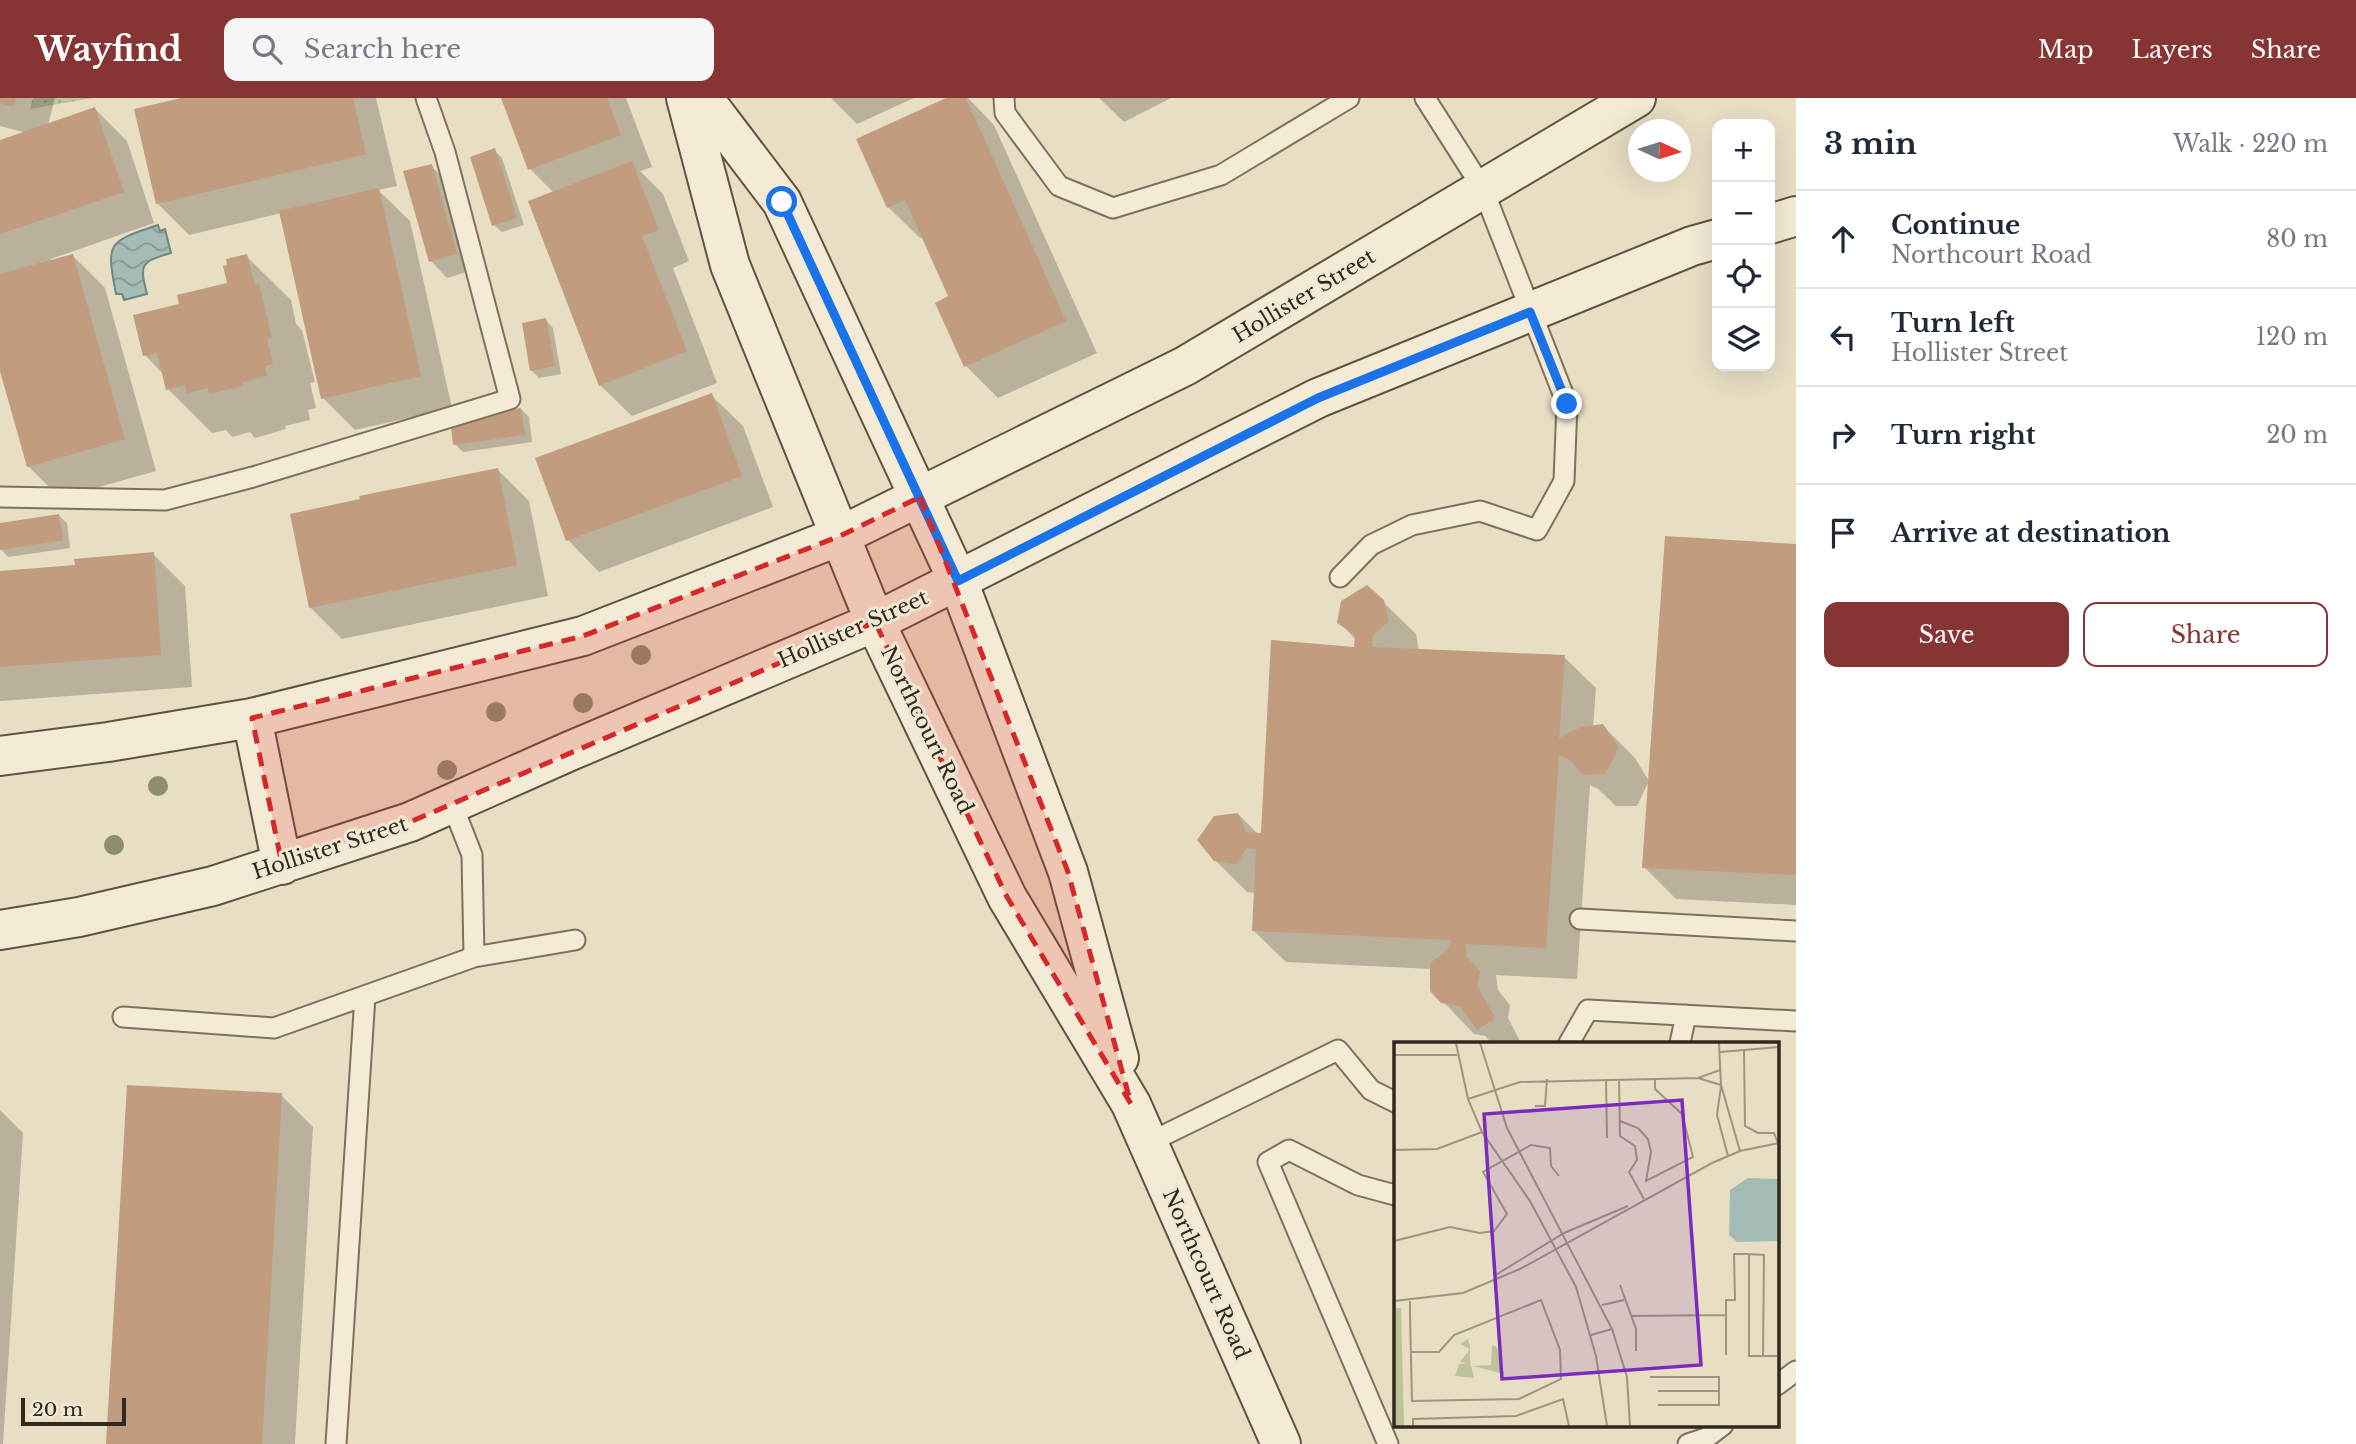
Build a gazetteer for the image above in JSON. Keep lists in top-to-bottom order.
{
  "streets": {
    "main road": ["Hollister Street", "Northcourt Road"]
  },
  "crossings": [
    ["Hollister Street", "Northcourt Road"]
  ],
  "scale_bar": "20 m",
  "north": "right",
  "page": {
    "header": "Wayfind",
    "search": "Search here",
    "nav": ["Map", "Layers", "Share"],
    "heading": ["3 min", "Walk · 220 m"],
    "map_buttons": ["+", "−"],
    "list": [
      ["Continue", "Northcourt Road", "80 m"],
      ["Turn left", "Hollister Street", "120 m"],
      ["Turn right", "20 m"],
      "Arrive at destination"
    ],
    "buttons": ["Save", "Share"],
    "scale": "20 m"
  }
}
